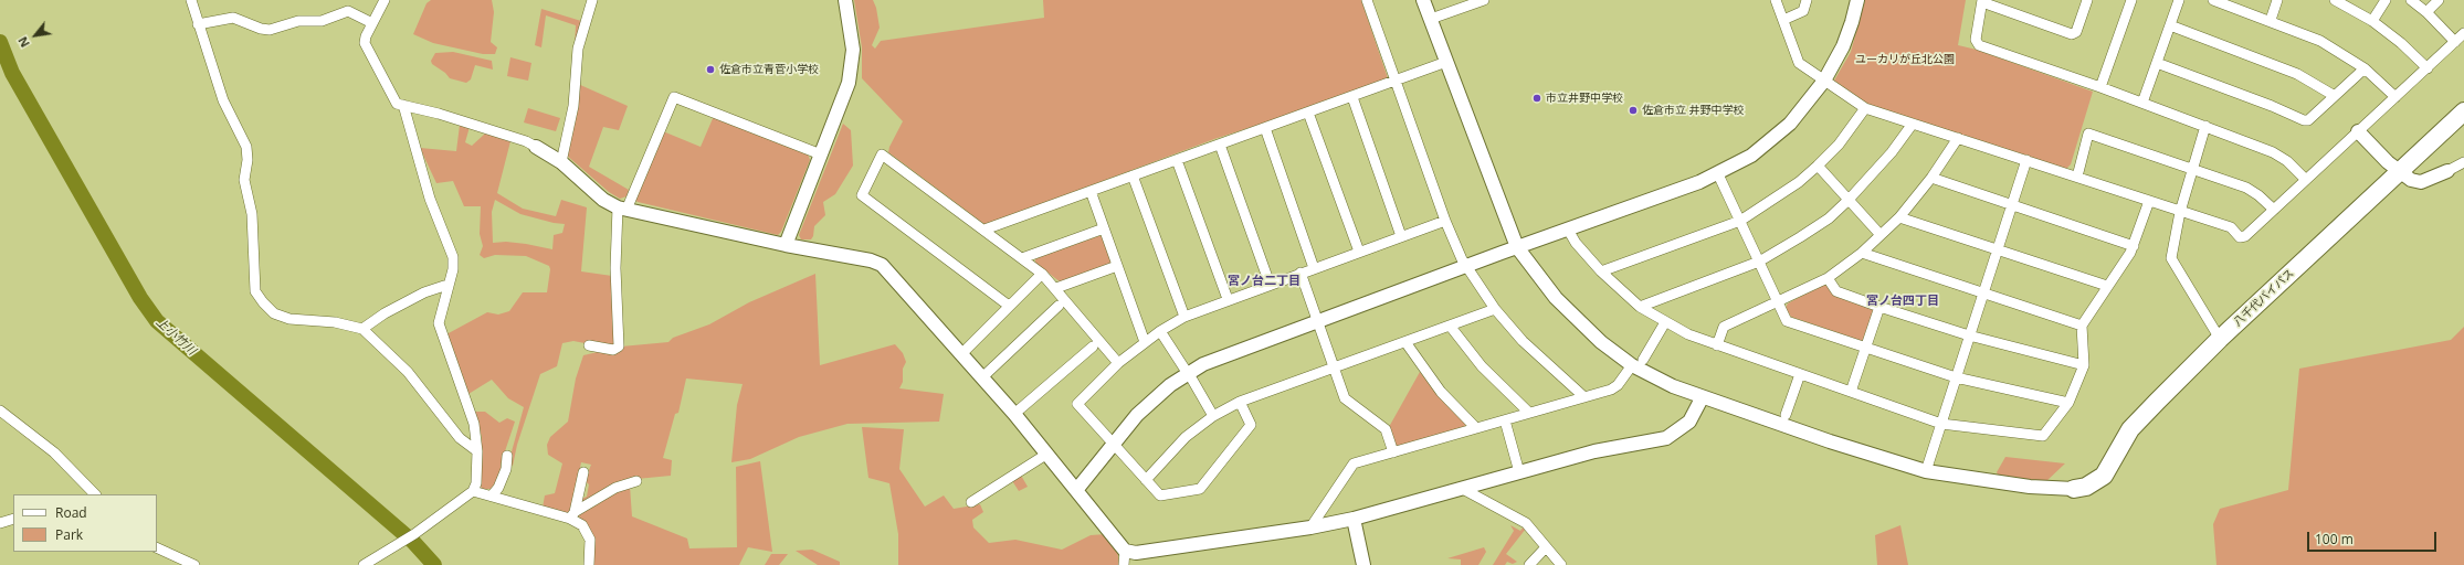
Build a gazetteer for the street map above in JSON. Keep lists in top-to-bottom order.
{
  "streets": {
    "highway": ["八千代バイパス"]
  },
  "districts": ["宮ノ台二丁目", "宮ノ台四丁目"],
  "water": ["上小竹川"],
  "parks": ["ユーカリが丘北公園"],
  "places": ["佐倉市立青菅小学校", "市立井野中学校", "佐倉市立 井野中学校"],
  "legend": ["Road", "Park"],
  "scale_bar": "100 m",
  "north": "bottom left"
}
